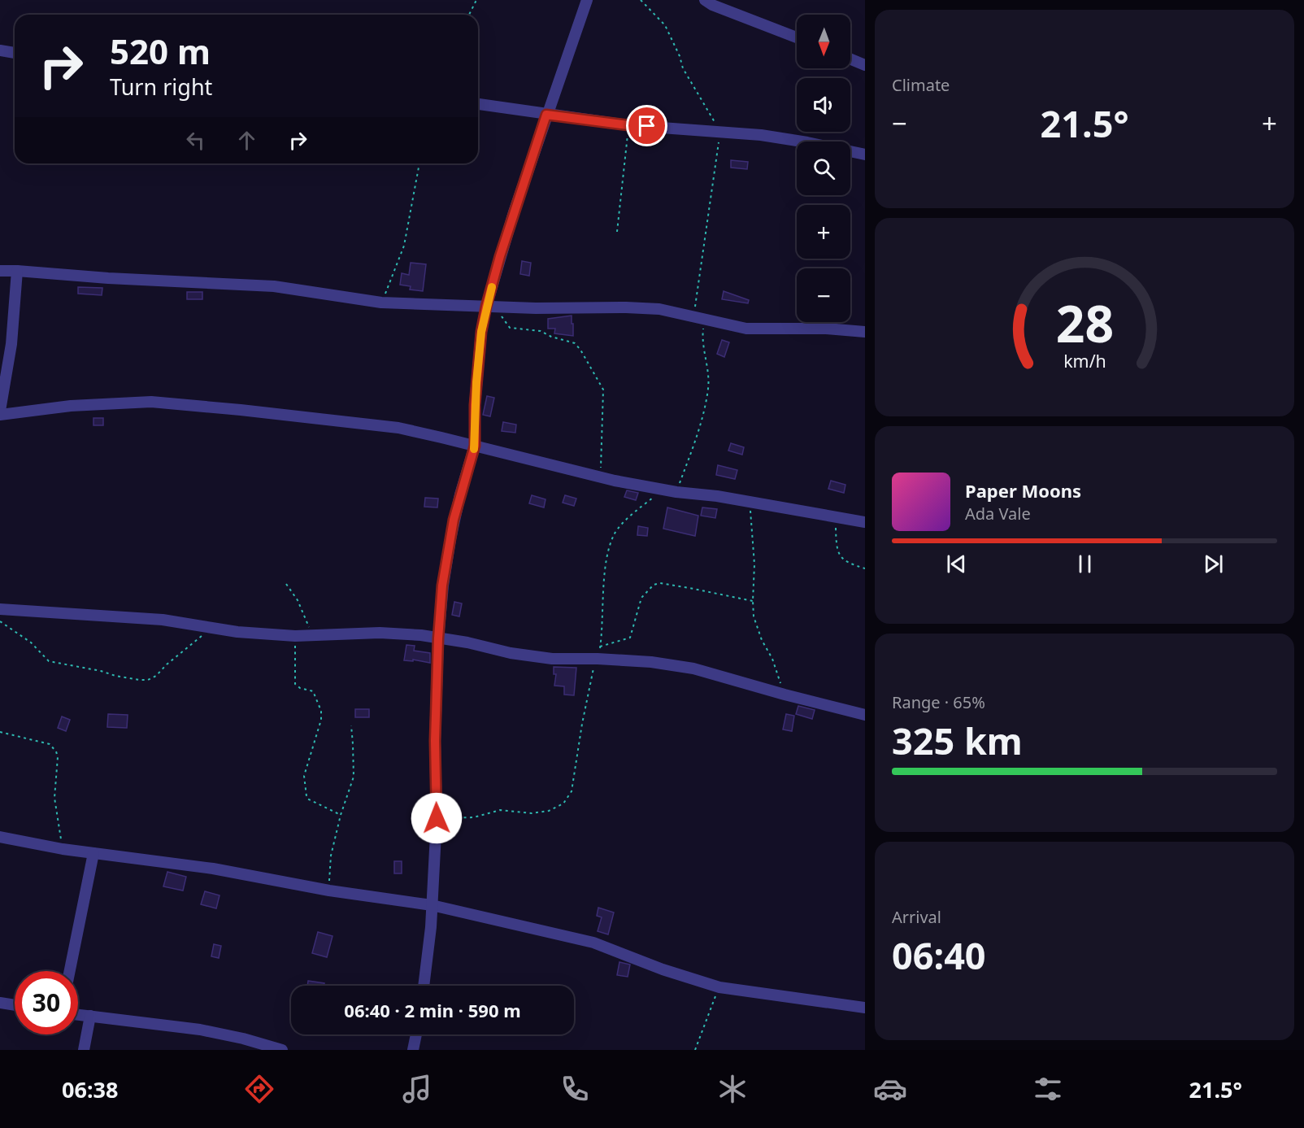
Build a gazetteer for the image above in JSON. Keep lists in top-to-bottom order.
{
  "north": "bottom",
  "page": {
    "tile": [
      "Climate",
      ["Range · 65%", "325 km"],
      ["Arrival", "06:40"]
    ],
    "map_buttons": ["+", "−"],
    "turn": ["520 m", "Turn right"],
    "heat": ["−", "21.5°", "+"],
    "song": ["Paper Moons", "Ada Vale"],
    "limit": "30",
    "trip": "06:40 · 2 min · 590 m",
    "tabs": ["06:38", "21.5°"],
    "gauge": ["28", "km/h"]
  }
}
